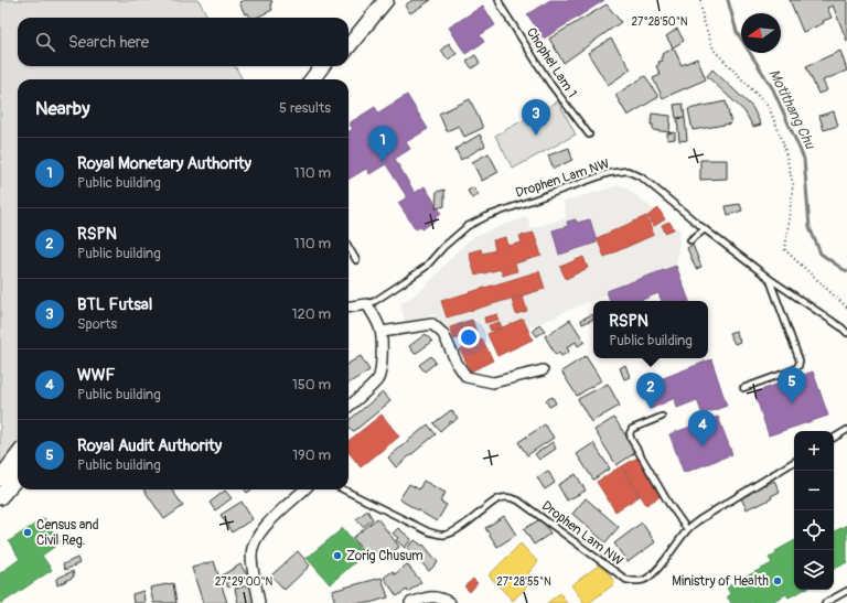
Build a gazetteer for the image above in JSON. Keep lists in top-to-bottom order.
{
  "streets": {
    "lane": ["Chophel Lam 1", "Drophen Lam NW"]
  },
  "water": ["Motithang Chu"],
  "places": ["Census and Civil Reg.", "Zorig Chusum", "Ministry of Health"],
  "north": "left",
  "page": {
    "search": "Search here",
    "heading": ["Nearby", "5 results"],
    "pins": [
      "3",
      "1",
      "5",
      "2",
      "4"
    ],
    "list": [
      {
        "mark": "1",
        "name": "Royal Monetary Authority",
        "note": "Public building",
        "value": "110 m"
      },
      {
        "mark": "2",
        "name": "RSPN",
        "note": "Public building",
        "value": "110 m"
      },
      {
        "mark": "3",
        "name": "BTL Futsal",
        "note": "Sports",
        "value": "120 m"
      },
      {
        "mark": "4",
        "name": "WWF",
        "note": "Public building",
        "value": "150 m"
      },
      {
        "mark": "5",
        "name": "Royal Audit Authority",
        "note": "Public building",
        "value": "190 m"
      }
    ],
    "popup": ["RSPN", "Public building"],
    "map_buttons": ["+", "−"]
  },
  "coordinates": ["27°28'50\"N", "27°29'00\"N", "27°28'55\"N"]
}
